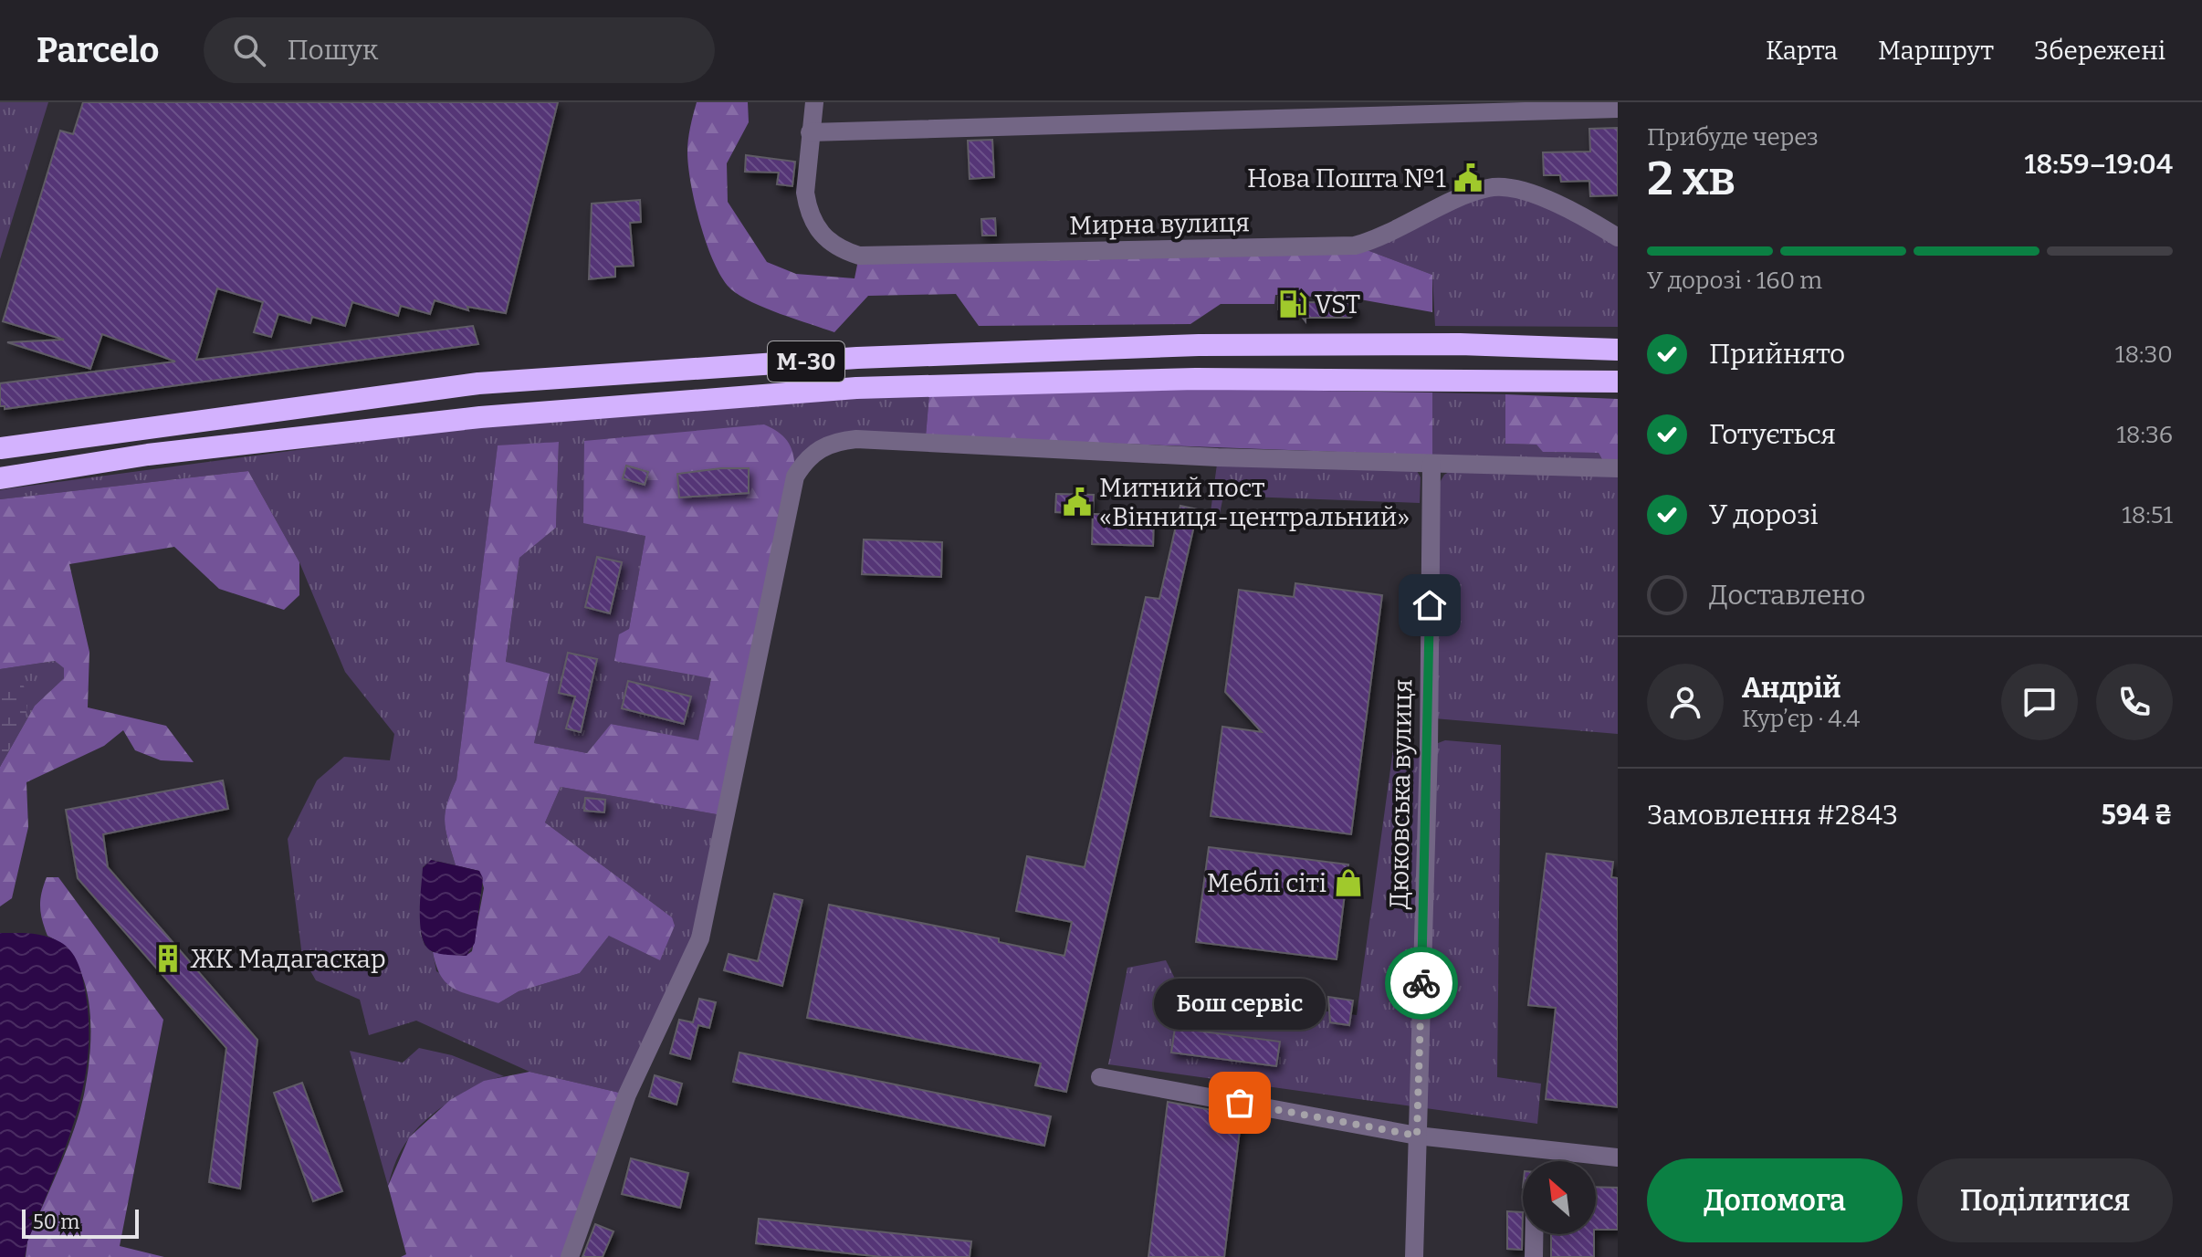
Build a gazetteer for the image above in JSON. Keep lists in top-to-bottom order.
{
  "streets": {
    "highway": ["М-30"],
    "street": ["Мирна вулиця", "Дюковська вулиця"]
  },
  "places": {
    "public building": ["Нова Пошта №1", "Митний пост «Вінниця-центральний»"],
    "fuel station": ["VST"],
    "shop": ["Меблі сіті"],
    "building": ["ЖК Мадагаскар"],
    "other": ["Бош сервіс"]
  },
  "scale_bar": "50 m",
  "north": "top left",
  "page": {
    "header": "Parcelo",
    "search": "Пошук",
    "nav": ["Карта", "Маршрут", "Збережені"],
    "heading": ["2 хв", "Прибуде через", "18:59–19:04"],
    "panel": [
      "Андрій",
      "Кур’єр · 4.4",
      "Замовлення #2843",
      "594 ₴"
    ],
    "bar": "У дорозі · 160 m",
    "list": [
      ["Прийнято", "18:30"],
      ["Готується", "18:36"],
      ["У дорозі", "18:51"],
      "Доставлено"
    ],
    "bubble": "Бош сервіс",
    "buttons": ["Допомога", "Поділитися"],
    "scale": "50 m"
  }
}
